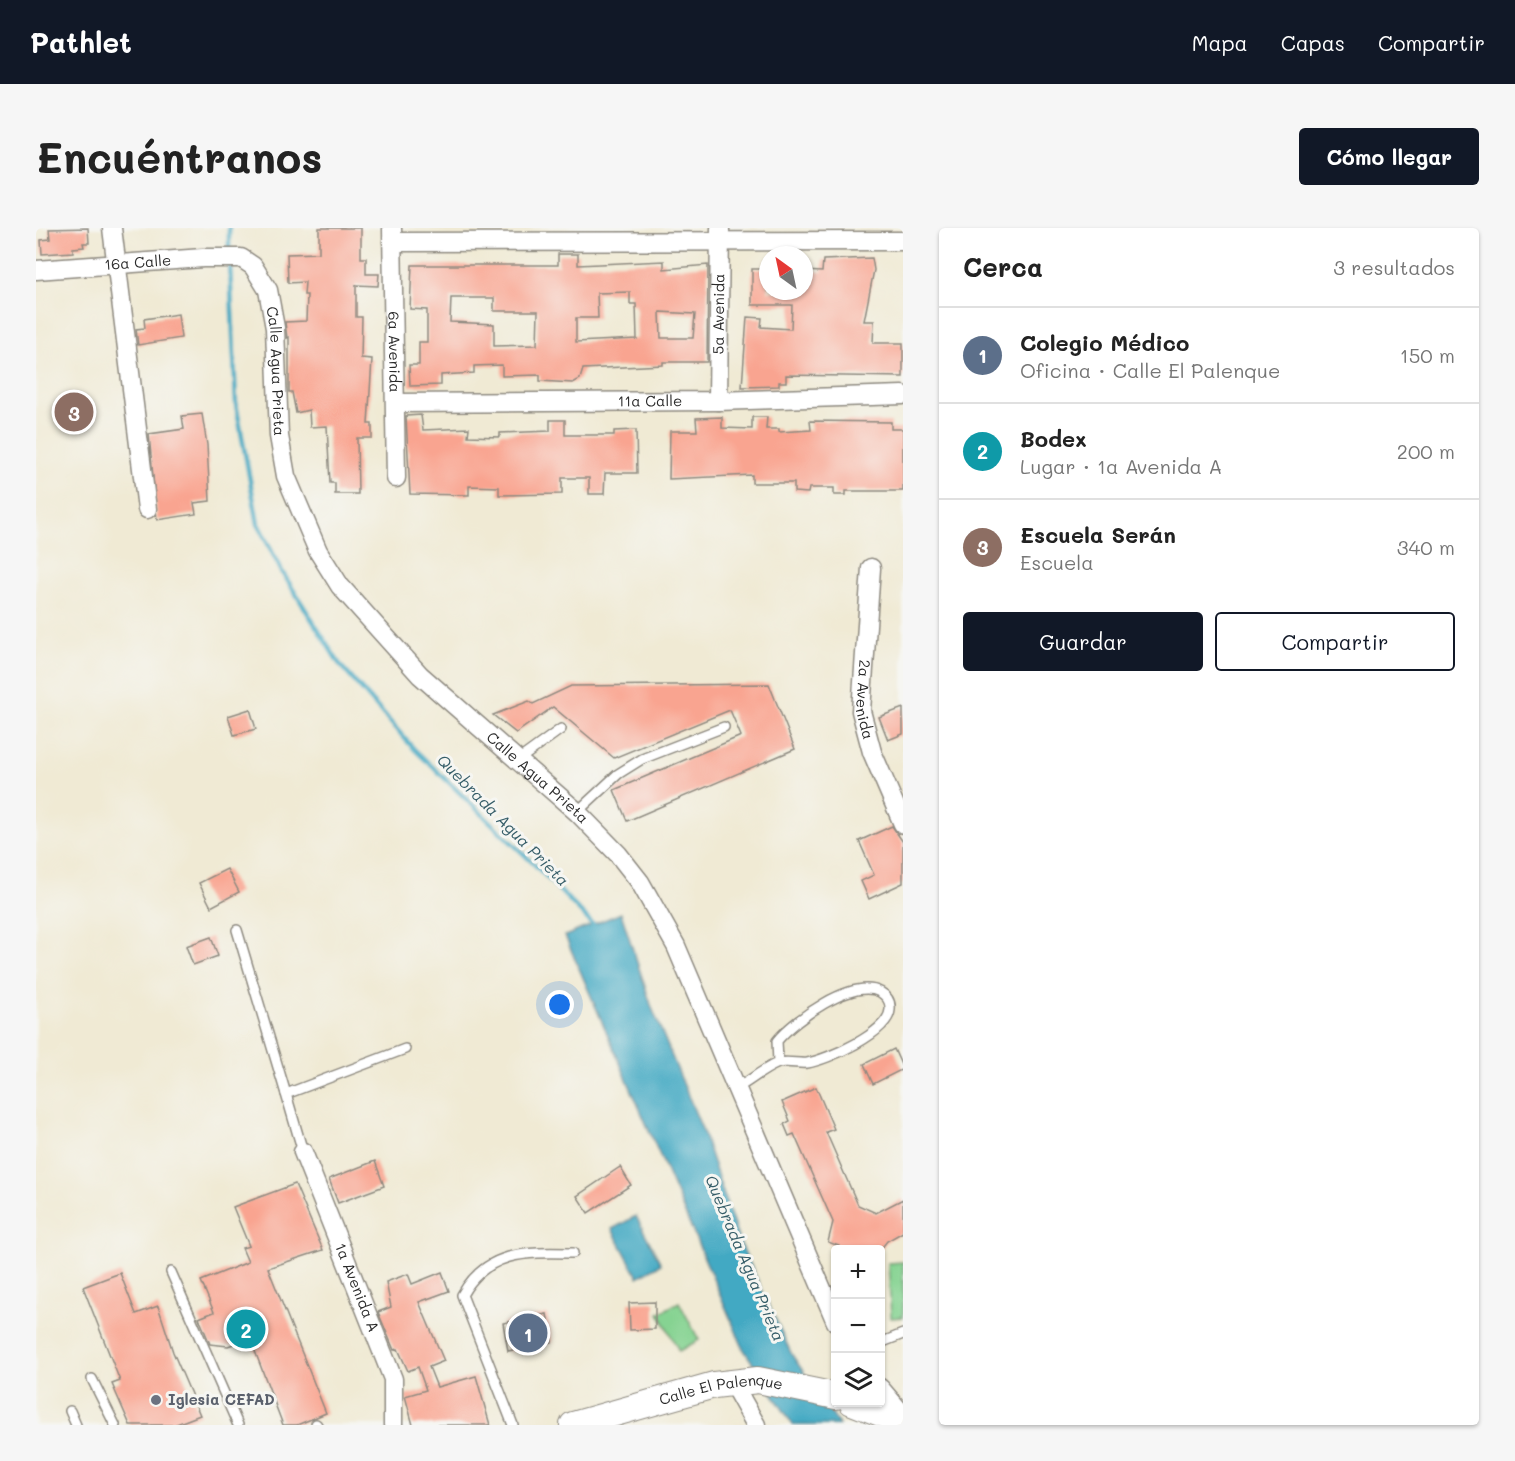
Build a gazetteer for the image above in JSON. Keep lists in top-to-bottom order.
{
  "streets": {
    "street": [
      "16a Calle",
      "5a Avenida",
      "6a Avenida",
      "Calle Agua Prieta",
      "11a Calle",
      "2a Avenida",
      "1a Avenida A",
      "Calle El Palenque"
    ]
  },
  "crossings": [
    ["16a Calle", "Calle Agua Prieta"],
    ["5a Avenida", "11a Calle"],
    ["6a Avenida", "11a Calle"]
  ],
  "water": ["Quebrada Agua Prieta"],
  "places": ["Iglesia CEFAD"],
  "north": "top left",
  "page": {
    "header": "Pathlet",
    "nav": ["Mapa", "Capas", "Compartir"],
    "buttons": [
      "Cómo llegar",
      ["Guardar", "Compartir"]
    ],
    "title": "Encuéntranos",
    "heading": ["Cerca", "3 resultados"],
    "list": [
      {
        "mark": "1",
        "name": "Colegio Médico",
        "note": "Oficina · Calle El Palenque",
        "value": "150 m"
      },
      {
        "mark": "2",
        "name": "Bodex",
        "note": "Lugar · 1a Avenida A",
        "value": "200 m"
      },
      {
        "mark": "3",
        "name": "Escuela Serán",
        "note": "Escuela",
        "value": "340 m"
      }
    ],
    "pins": ["3", "2", "1"],
    "map_buttons": ["+", "−"]
  }
}
